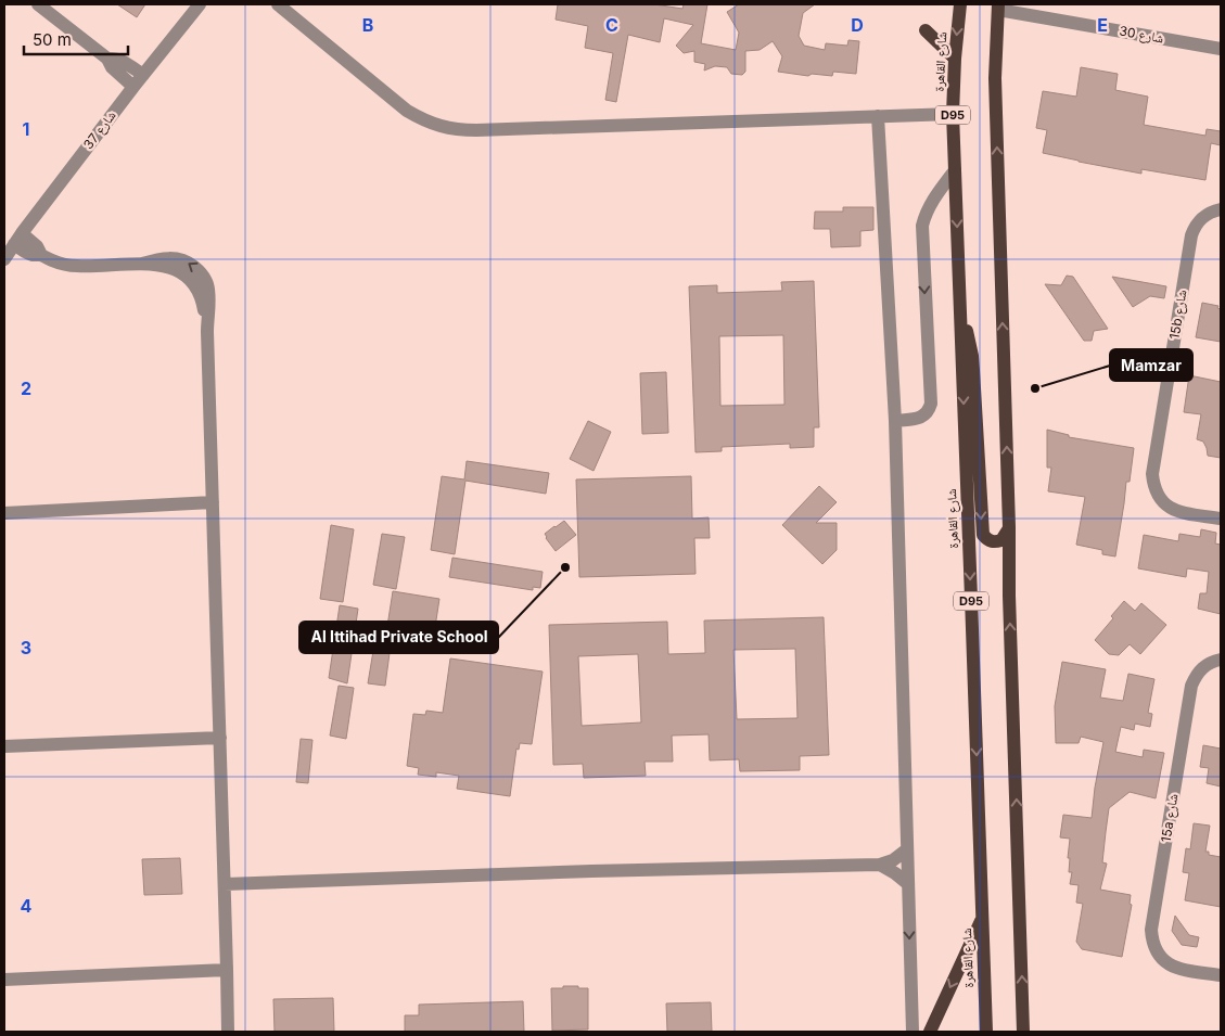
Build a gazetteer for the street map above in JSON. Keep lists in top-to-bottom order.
{
  "streets": {
    "main road": ["شارع القاهرة", "D95"],
    "street": [
      "شارع 30",
      "شارع 37",
      "15b شارع",
      "15a شارع"
    ]
  },
  "places": ["Mamzar", "Al Ittihad Private School"],
  "scale_bar": "50 m",
  "grid": {
    "columns": [
      "B",
      "C",
      "D",
      "E"
    ],
    "rows": [
      "1",
      "2",
      "3",
      "4"
    ]
  }
}
